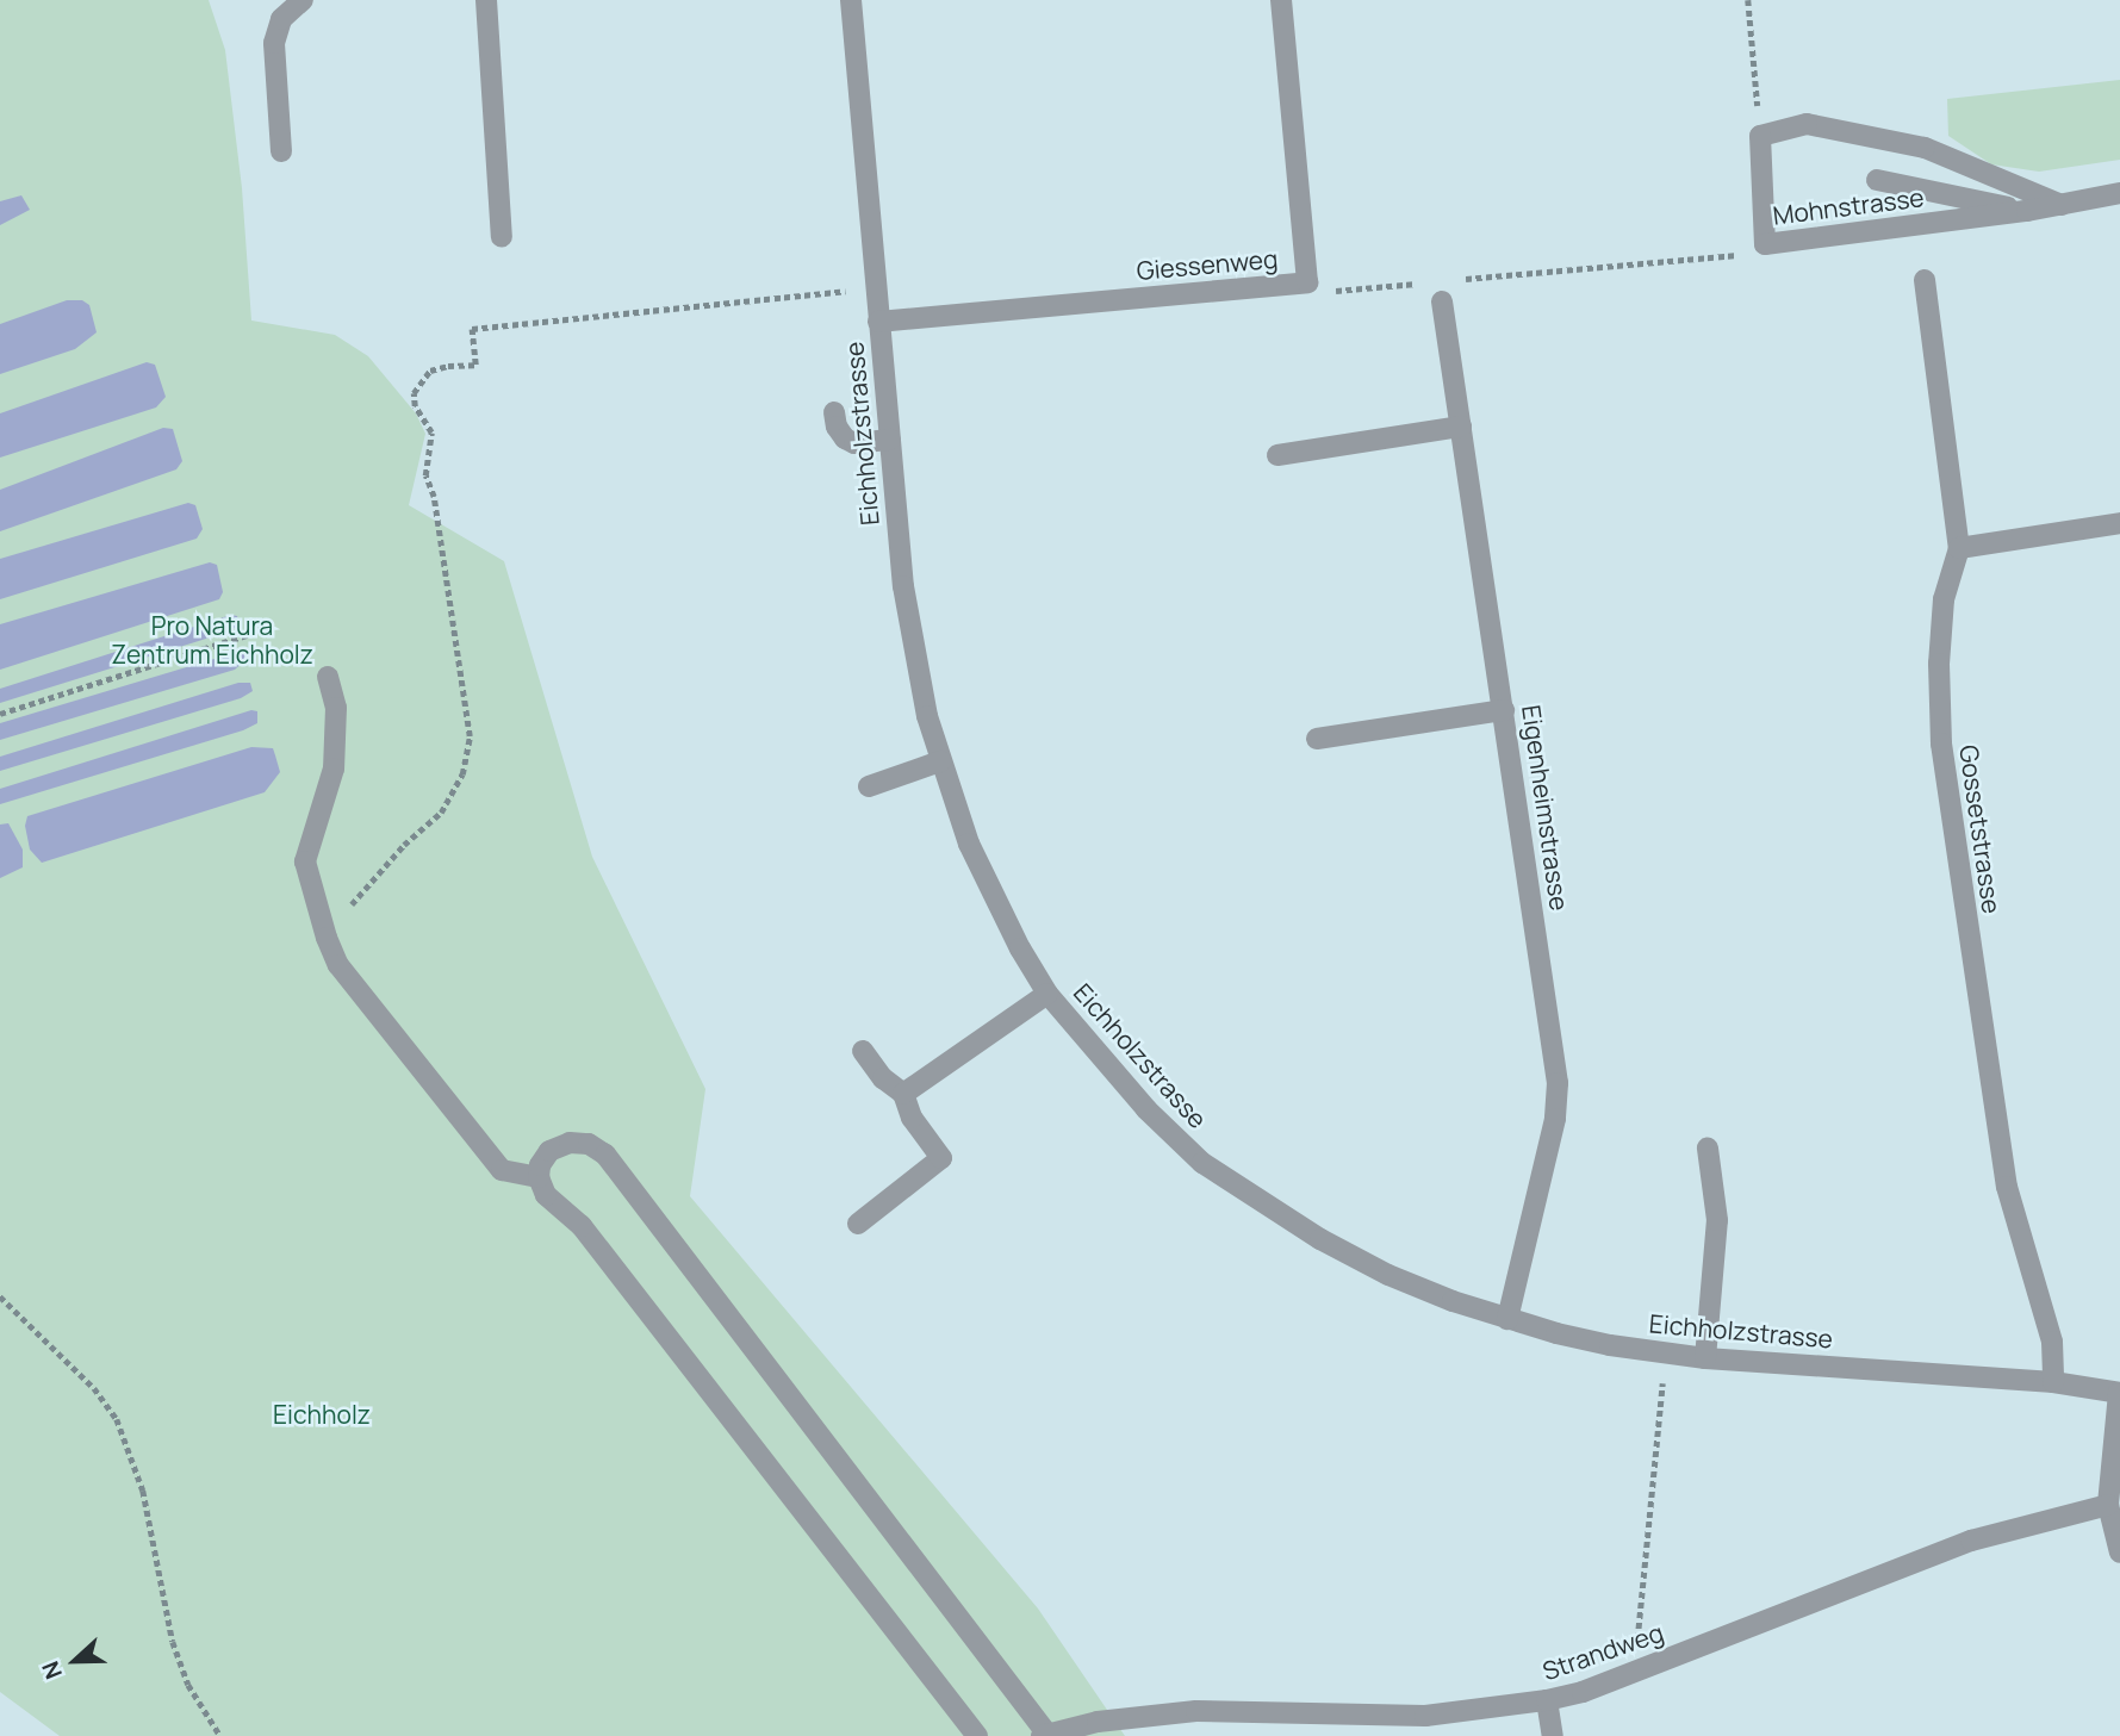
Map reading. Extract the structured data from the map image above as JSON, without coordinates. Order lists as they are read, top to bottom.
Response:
{
  "streets": {
    "street": [
      "Mohnstrasse",
      "Giessenweg",
      "Eichholzstrasse",
      "Eigenheimstrasse",
      "Gossetstrasse",
      "Strandweg"
    ]
  },
  "crossings": [
    ["Giessenweg", "Eichholzstrasse"],
    ["Eichholzstrasse", "Eigenheimstrasse"],
    ["Eichholzstrasse", "Gossetstrasse"]
  ],
  "parks": ["Pro Natura Zentrum Eichholz", "Eichholz"],
  "north": "left"
}
